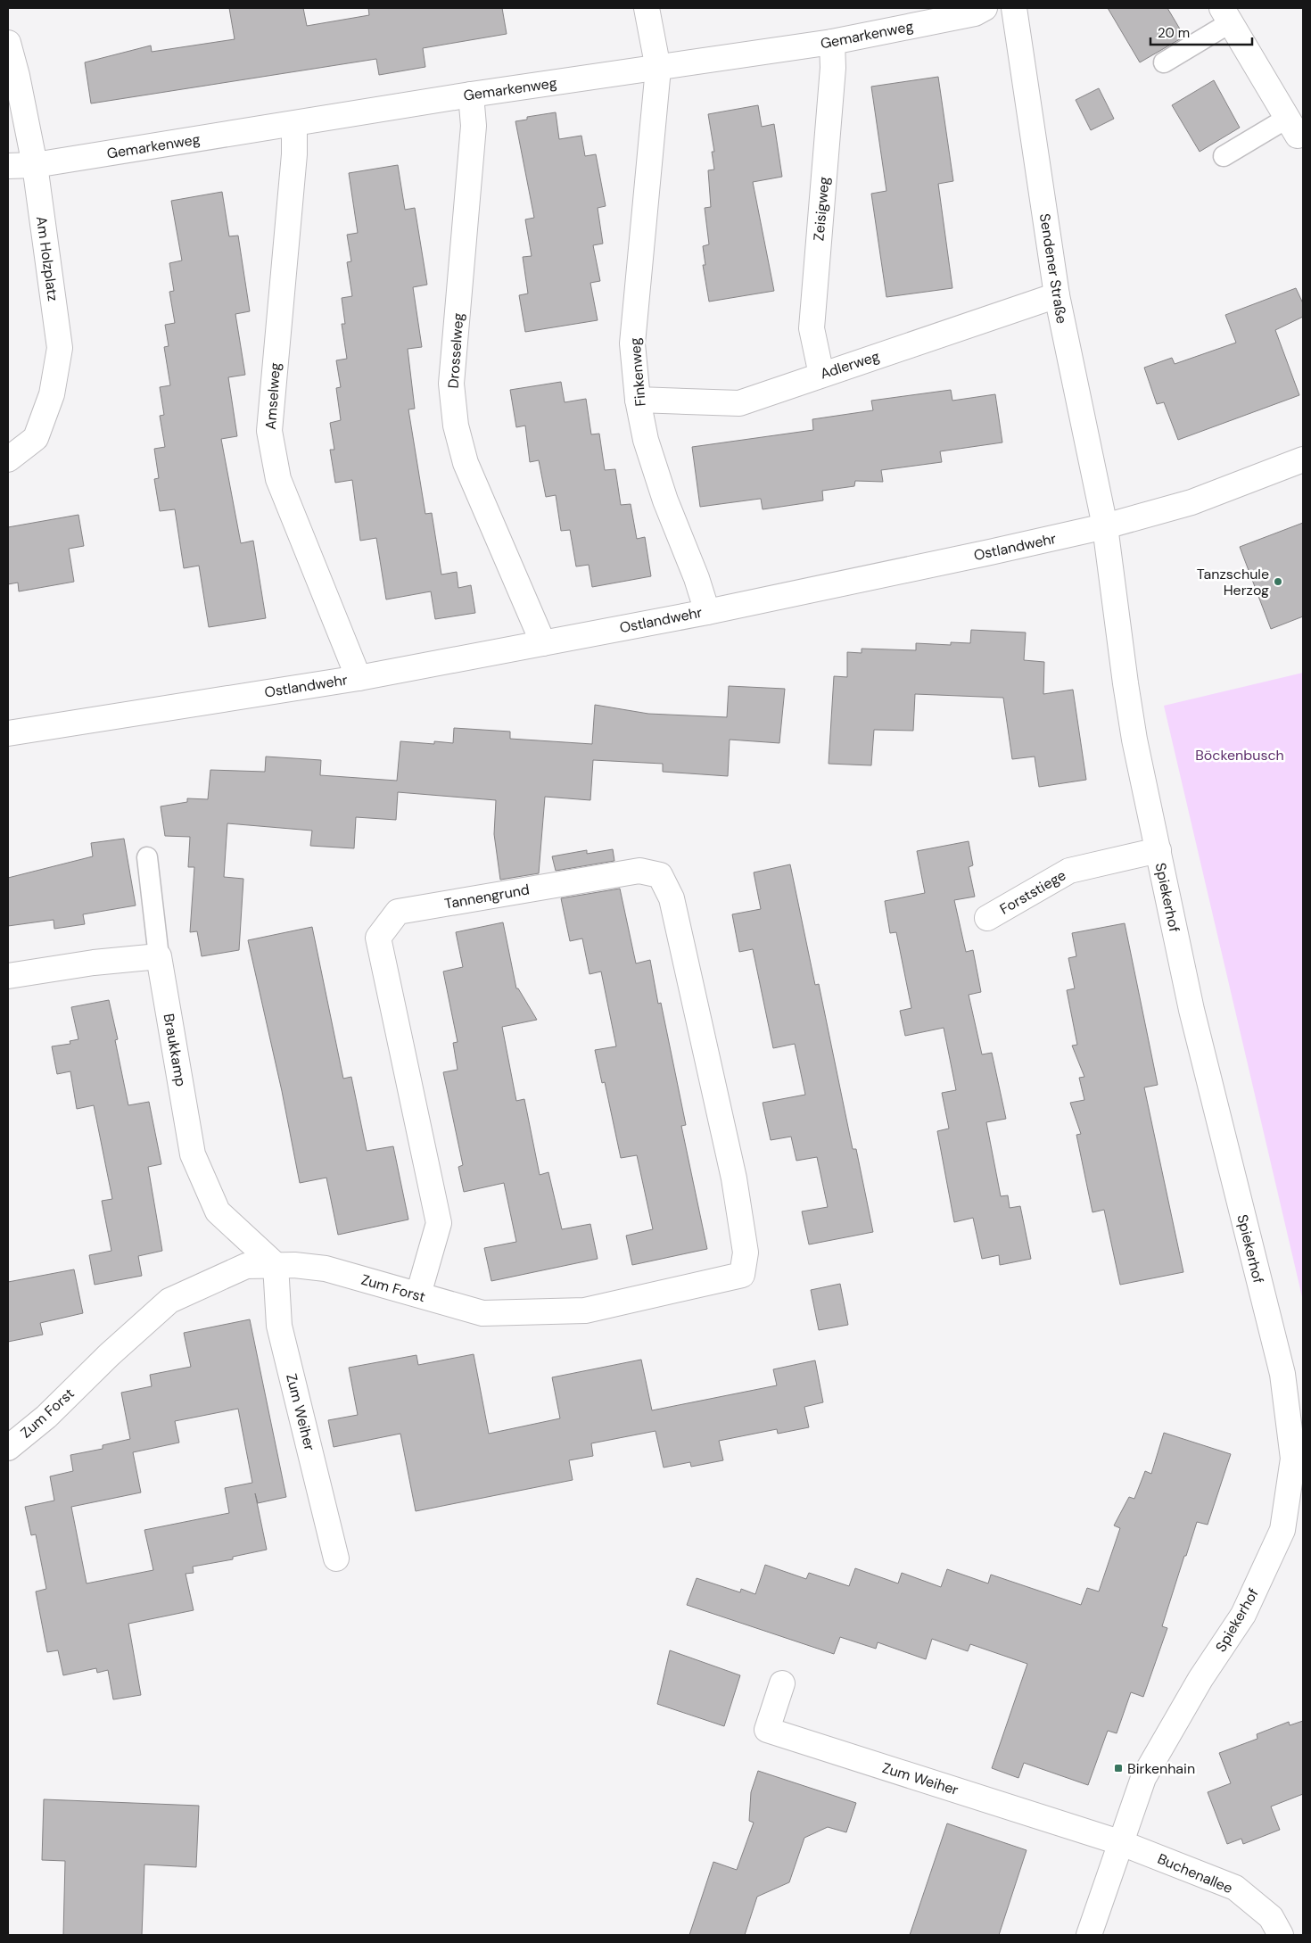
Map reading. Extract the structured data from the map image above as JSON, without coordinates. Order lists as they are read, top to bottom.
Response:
{
  "streets": {
    "street": [
      "Gemarkenweg",
      "Zeisigweg",
      "Am Holzplatz",
      "Sendener Straße",
      "Drosselweg",
      "Adlerweg",
      "Finkenweg",
      "Amselweg",
      "Ostlandwehr",
      "Forststiege",
      "Tannengrund",
      "Spiekerhof",
      "Braukkamp",
      "Zum Forst",
      "Zum Weiher",
      "Buchenallee"
    ]
  },
  "crossings": [
    ["Gemarkenweg", "Zeisigweg"],
    ["Gemarkenweg", "Am Holzplatz"],
    ["Gemarkenweg", "Drosselweg"],
    ["Gemarkenweg", "Finkenweg"],
    ["Gemarkenweg", "Amselweg"],
    ["Zeisigweg", "Adlerweg"],
    ["Sendener Straße", "Adlerweg"],
    ["Sendener Straße", "Ostlandwehr"],
    ["Sendener Straße", "Spiekerhof"],
    ["Drosselweg", "Ostlandwehr"],
    ["Adlerweg", "Finkenweg"],
    ["Finkenweg", "Ostlandwehr"],
    ["Amselweg", "Ostlandwehr"],
    ["Ostlandwehr", "Spiekerhof"],
    ["Forststiege", "Spiekerhof"],
    ["Tannengrund", "Zum Forst"],
    ["Spiekerhof", "Zum Weiher"],
    ["Spiekerhof", "Buchenallee"],
    ["Braukkamp", "Zum Forst"],
    ["Braukkamp", "Zum Weiher"],
    ["Zum Forst", "Zum Weiher"],
    ["Zum Weiher", "Buchenallee"]
  ],
  "parks": ["Böckenbusch"],
  "places": {
    "other": ["Tanzschule Herzog"],
    "transit": ["Birkenhain"]
  },
  "scale_bar": "20 m"
}
